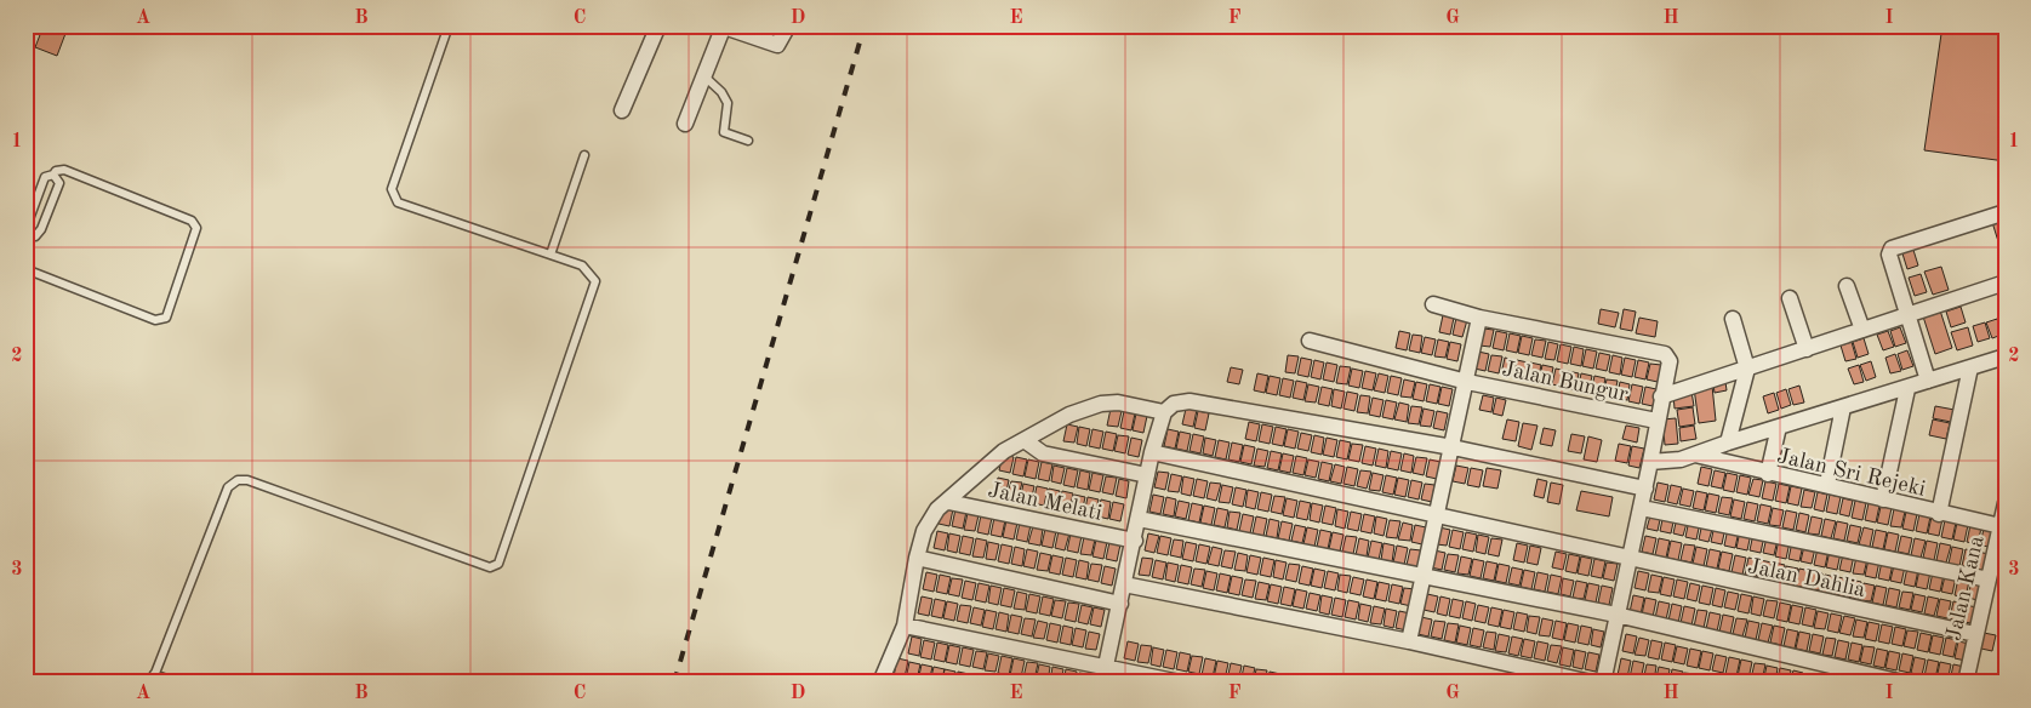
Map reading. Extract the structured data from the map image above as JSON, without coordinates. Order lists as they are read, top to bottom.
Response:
{
  "streets": {
    "street": [
      "Jalan Bungur",
      "Jalan Sri Rejeki",
      "Jalan Melati",
      "Jalan Dahlia",
      "Jalan Kana"
    ]
  },
  "crossings": [
    ["Jalan Sri Rejeki", "Jalan Kana"],
    ["Jalan Dahlia", "Jalan Kana"]
  ],
  "grid": {
    "columns": [
      "A",
      "B",
      "C",
      "D",
      "E",
      "F",
      "G",
      "H",
      "I"
    ],
    "rows": ["1", "2", "3"]
  }
}
